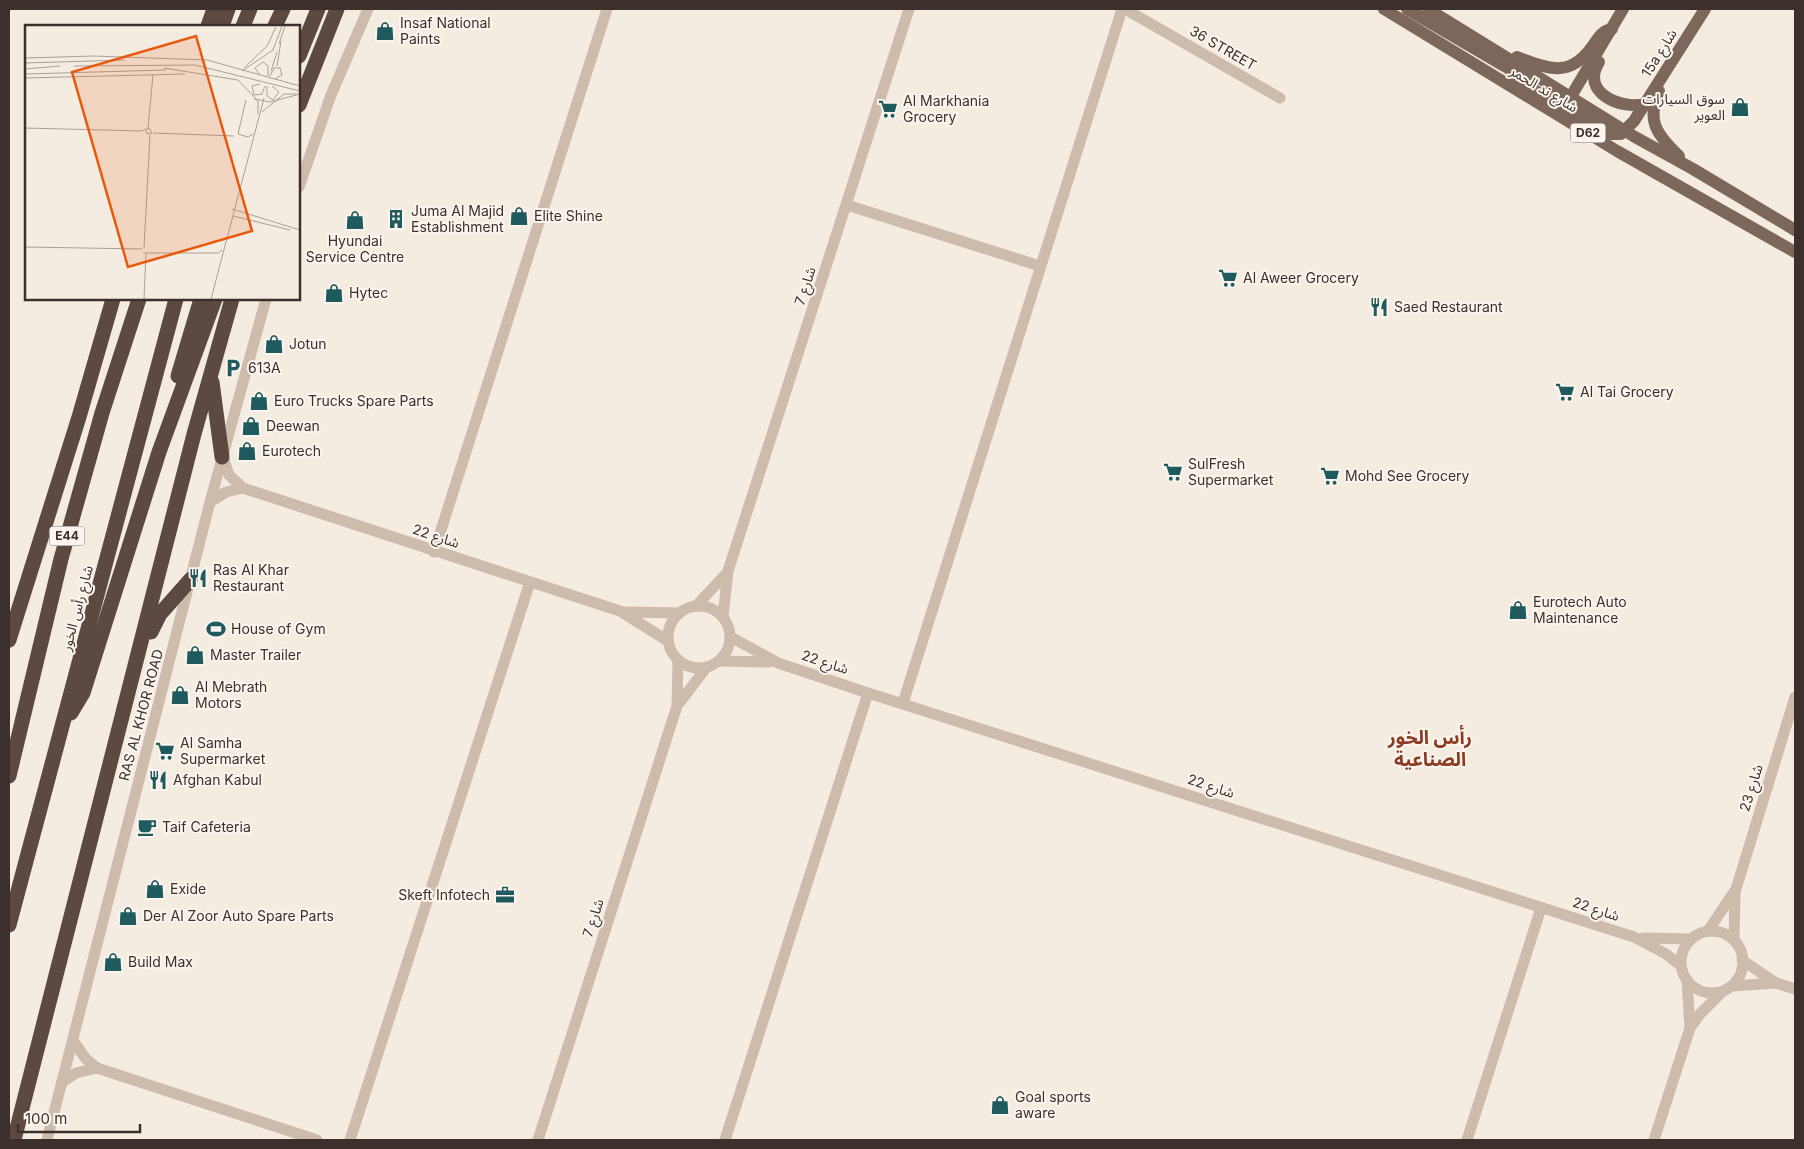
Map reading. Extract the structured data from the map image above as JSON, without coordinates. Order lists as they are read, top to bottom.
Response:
{
  "streets": {
    "highway": ["E44", "شارع رأس الخور"],
    "main road": ["15a شارع", "شارع ند الحمر", "D62"],
    "street": [
      "36 STREET",
      "شارع 7",
      "شارع 22",
      "RAS AL KHOR ROAD",
      "شارع 23"
    ]
  },
  "crossings": [
    ["15a شارع", "شارع ند الحمر"],
    ["شارع 7", "شارع 22"],
    ["شارع 22", "شارع 23"]
  ],
  "districts": ["رأس الخور الصناعية"],
  "places": {
    "shop": [
      "Insaf National Paints",
      "سوق السيارات العوير",
      "Elite Shine",
      "Hyundai Service Centre",
      "Hytec",
      "Jotun",
      "Euro Trucks Spare Parts",
      "Deewan",
      "Eurotech",
      "Eurotech Auto Maintenance",
      "Master Trailer",
      "Al Mebrath Motors",
      "Exide",
      "Der Al Zoor Auto Spare Parts",
      "Build Max",
      "Goal sports aware"
    ],
    "supermarket": [
      "Al Markhania Grocery",
      "Al Aweer Grocery",
      "Al Tai Grocery",
      "SulFresh Supermarket",
      "Mohd See Grocery",
      "Al Samha Supermarket"
    ],
    "building": ["Juma Al Majid Establishment"],
    "restaurant": ["Saed Restaurant", "Ras Al Khar Restaurant", "Afghan Kabul"],
    "parking": ["613A"],
    "sports": ["House of Gym"],
    "cafe": ["Taif Cafeteria"],
    "office": ["Skeft Infotech"]
  },
  "scale_bar": "100 m"
}
